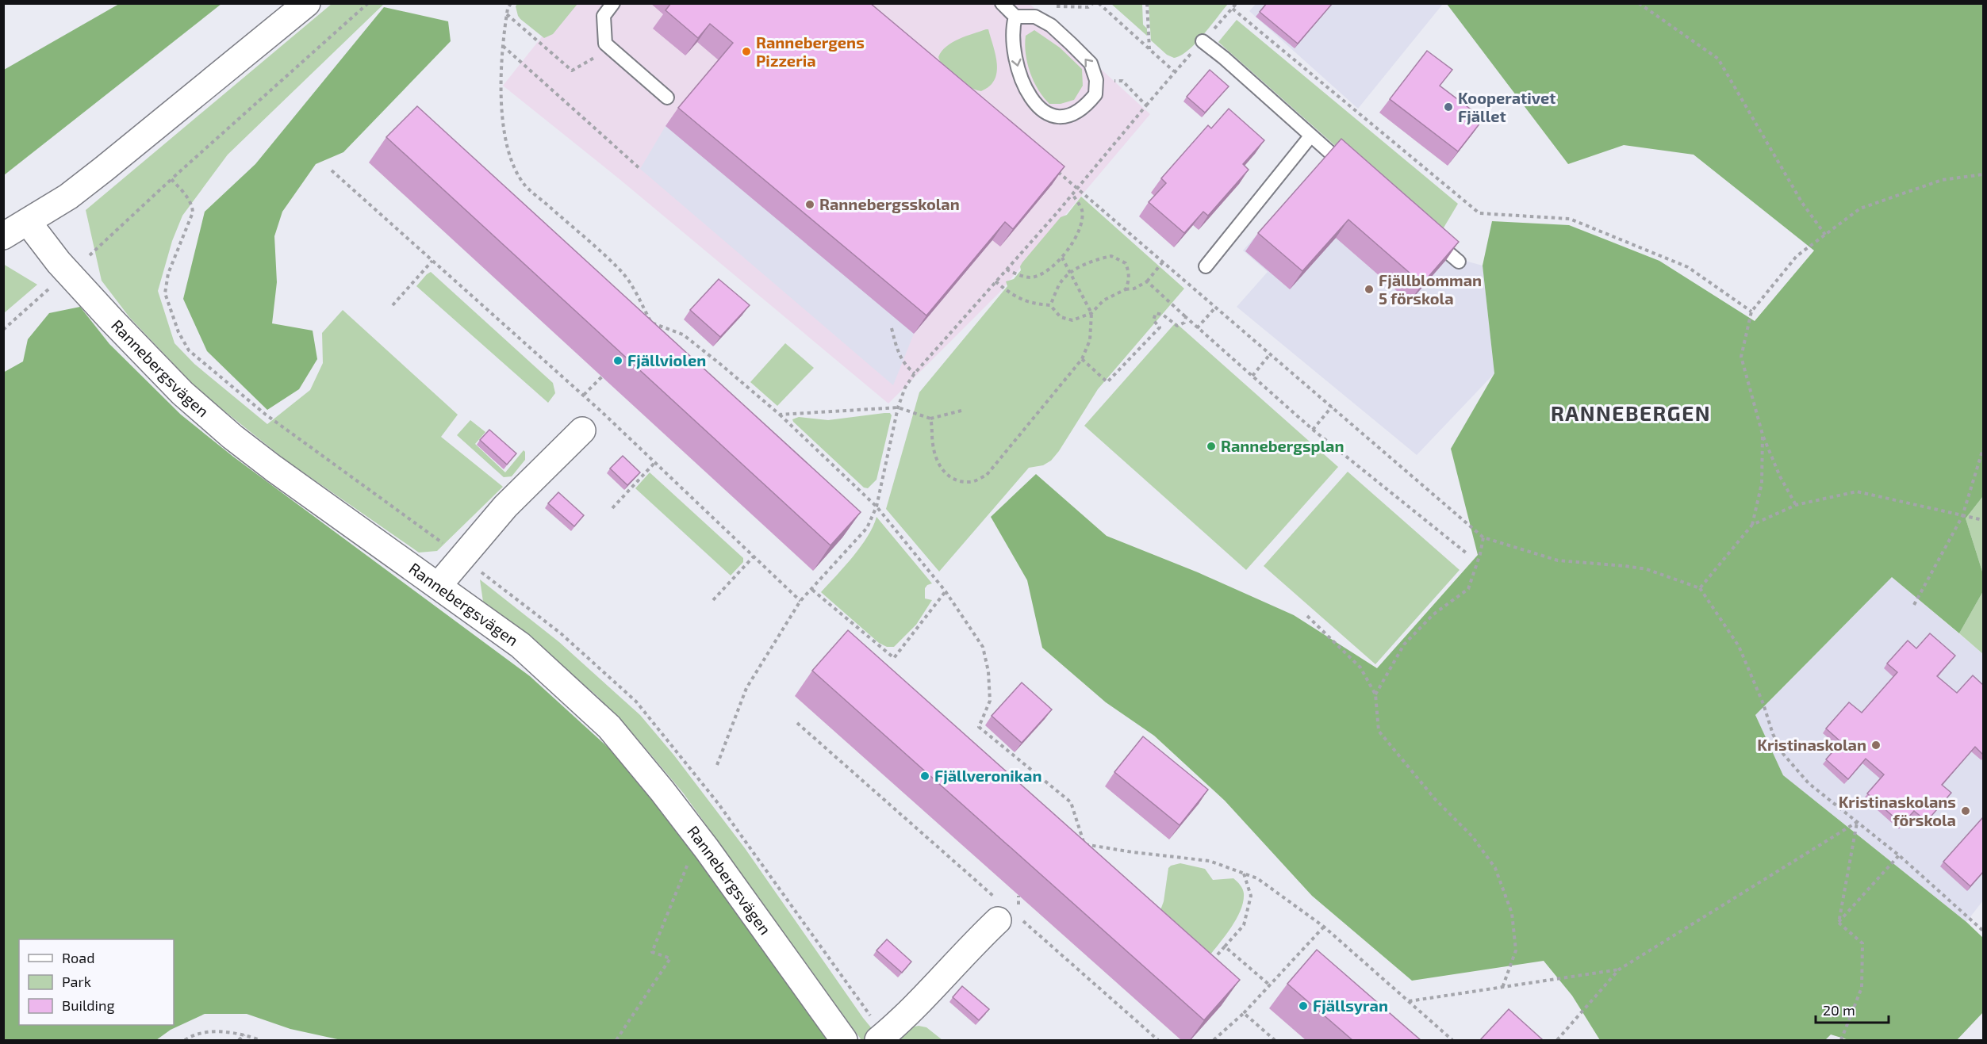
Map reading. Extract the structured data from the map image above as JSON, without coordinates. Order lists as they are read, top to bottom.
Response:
{
  "streets": {
    "street": ["Rannebergsvägen"]
  },
  "districts": ["RANNEBERGEN"],
  "places": [
    "Rannebergens Pizzeria",
    "Kooperativet Fjället",
    "Rannebergsskolan",
    "Fjällblomman 5 förskola",
    "Fjällviolen",
    "Rannebergsplan",
    "Kristinaskolan",
    "Fjällveronikan",
    "Kristinaskolans förskola",
    "Fjällsyran"
  ],
  "legend": ["Road", "Park", "Building"],
  "scale_bar": "20 m"
}
